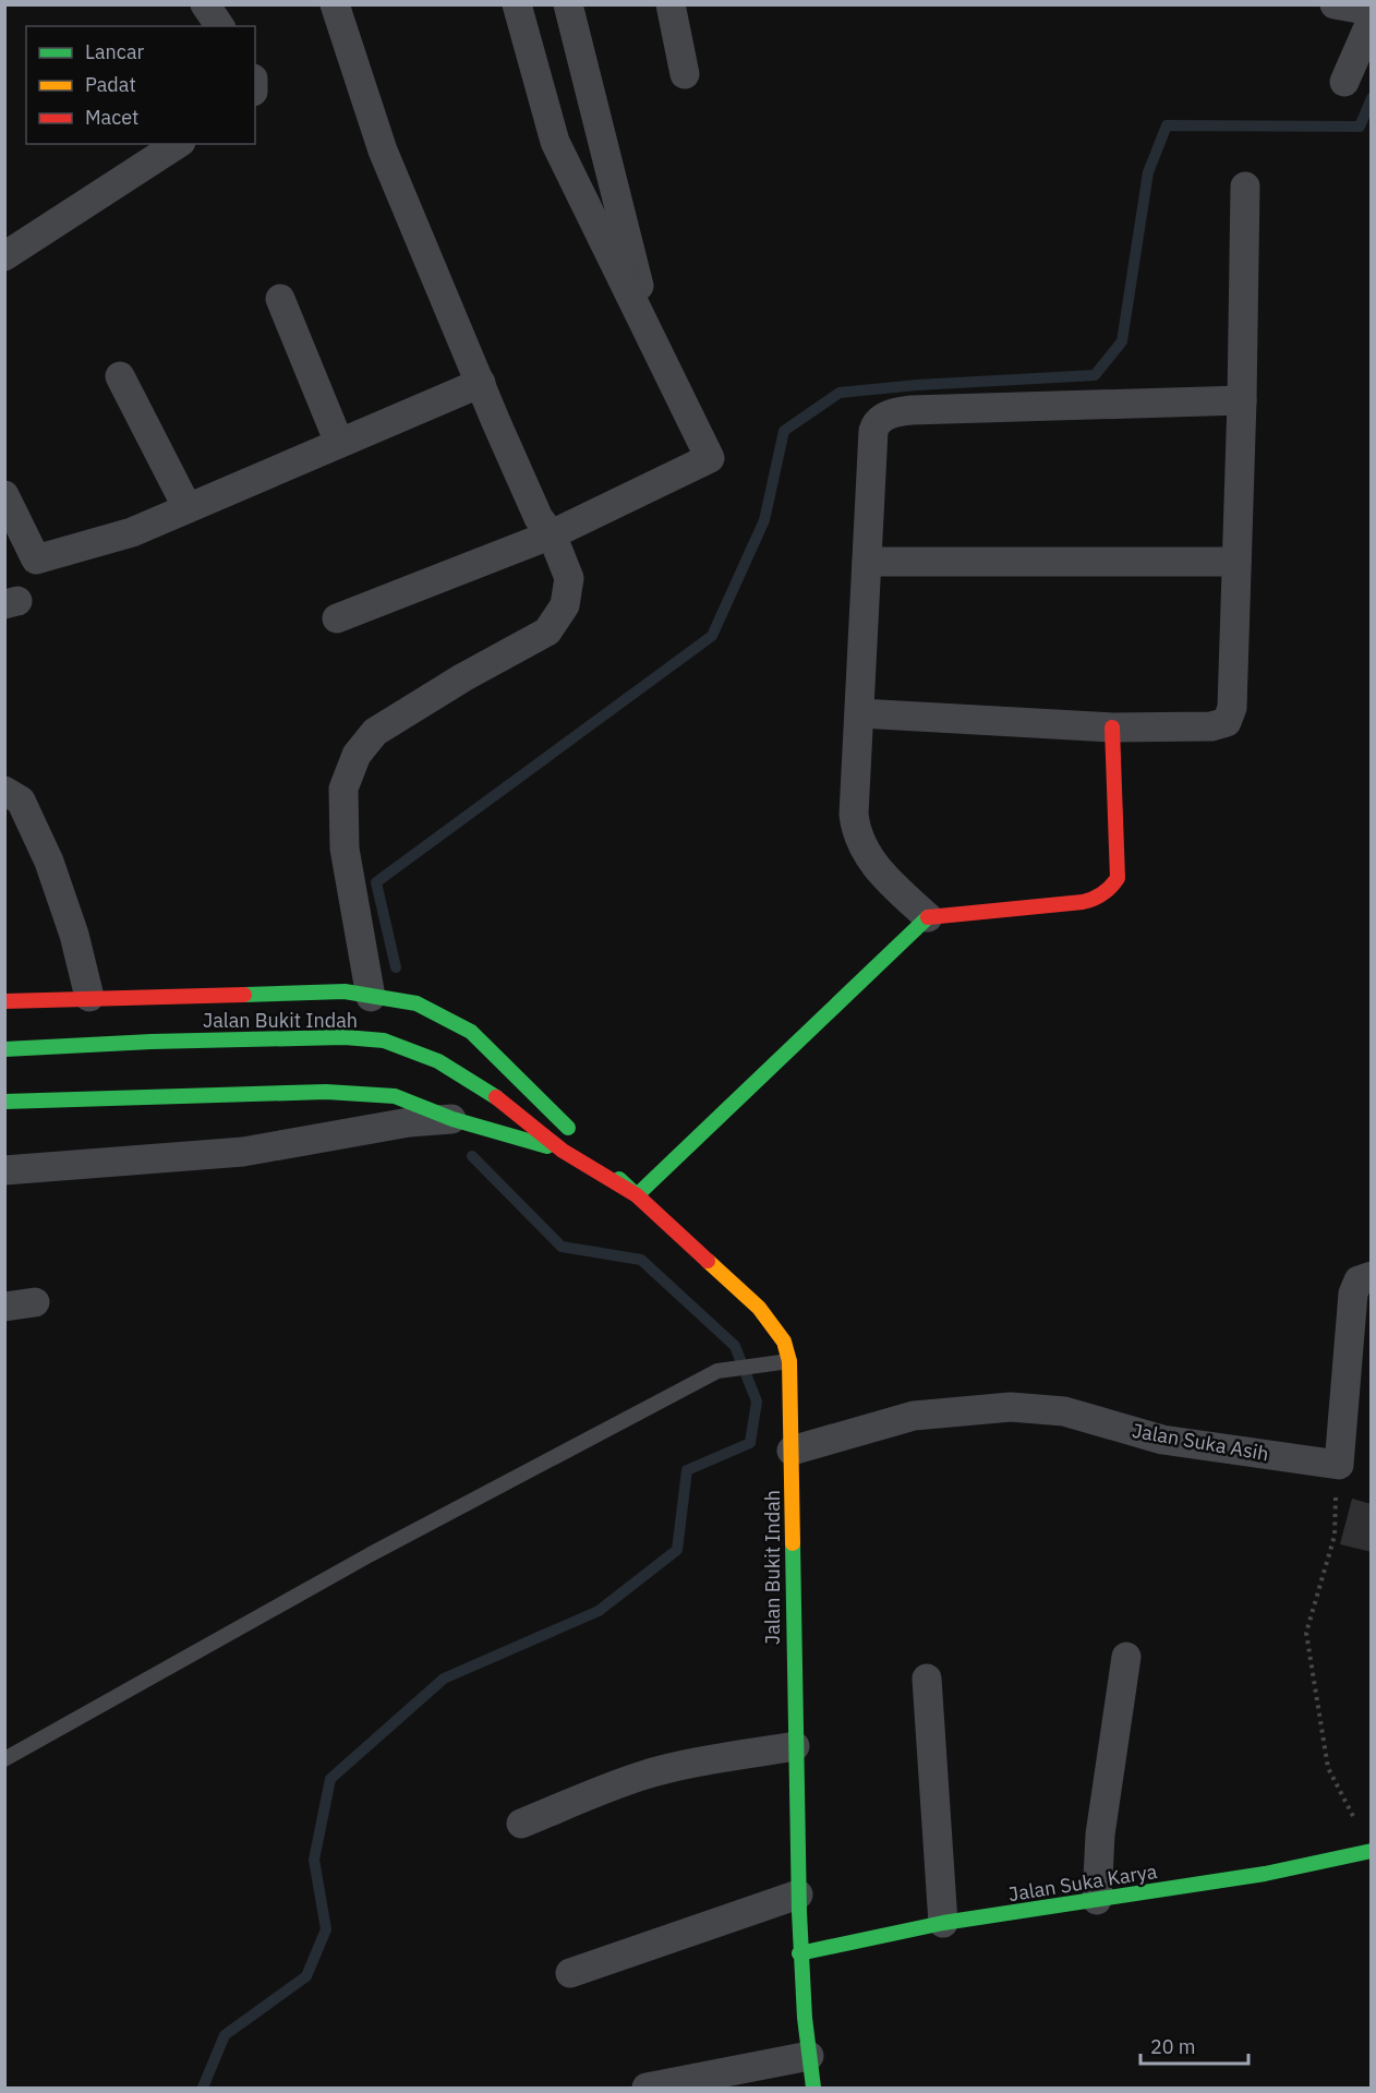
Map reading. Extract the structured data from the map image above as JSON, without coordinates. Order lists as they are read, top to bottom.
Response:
{
  "streets": {
    "main road": ["Jalan Bukit Indah", "Jalan Suka Karya"],
    "street": ["Jalan Suka Asih"]
  },
  "crossings": [
    ["Jalan Bukit Indah", "Jalan Suka Asih"],
    ["Jalan Bukit Indah", "Jalan Suka Karya"]
  ],
  "legend": ["Lancar", "Padat", "Macet"],
  "scale_bar": "20 m"
}
